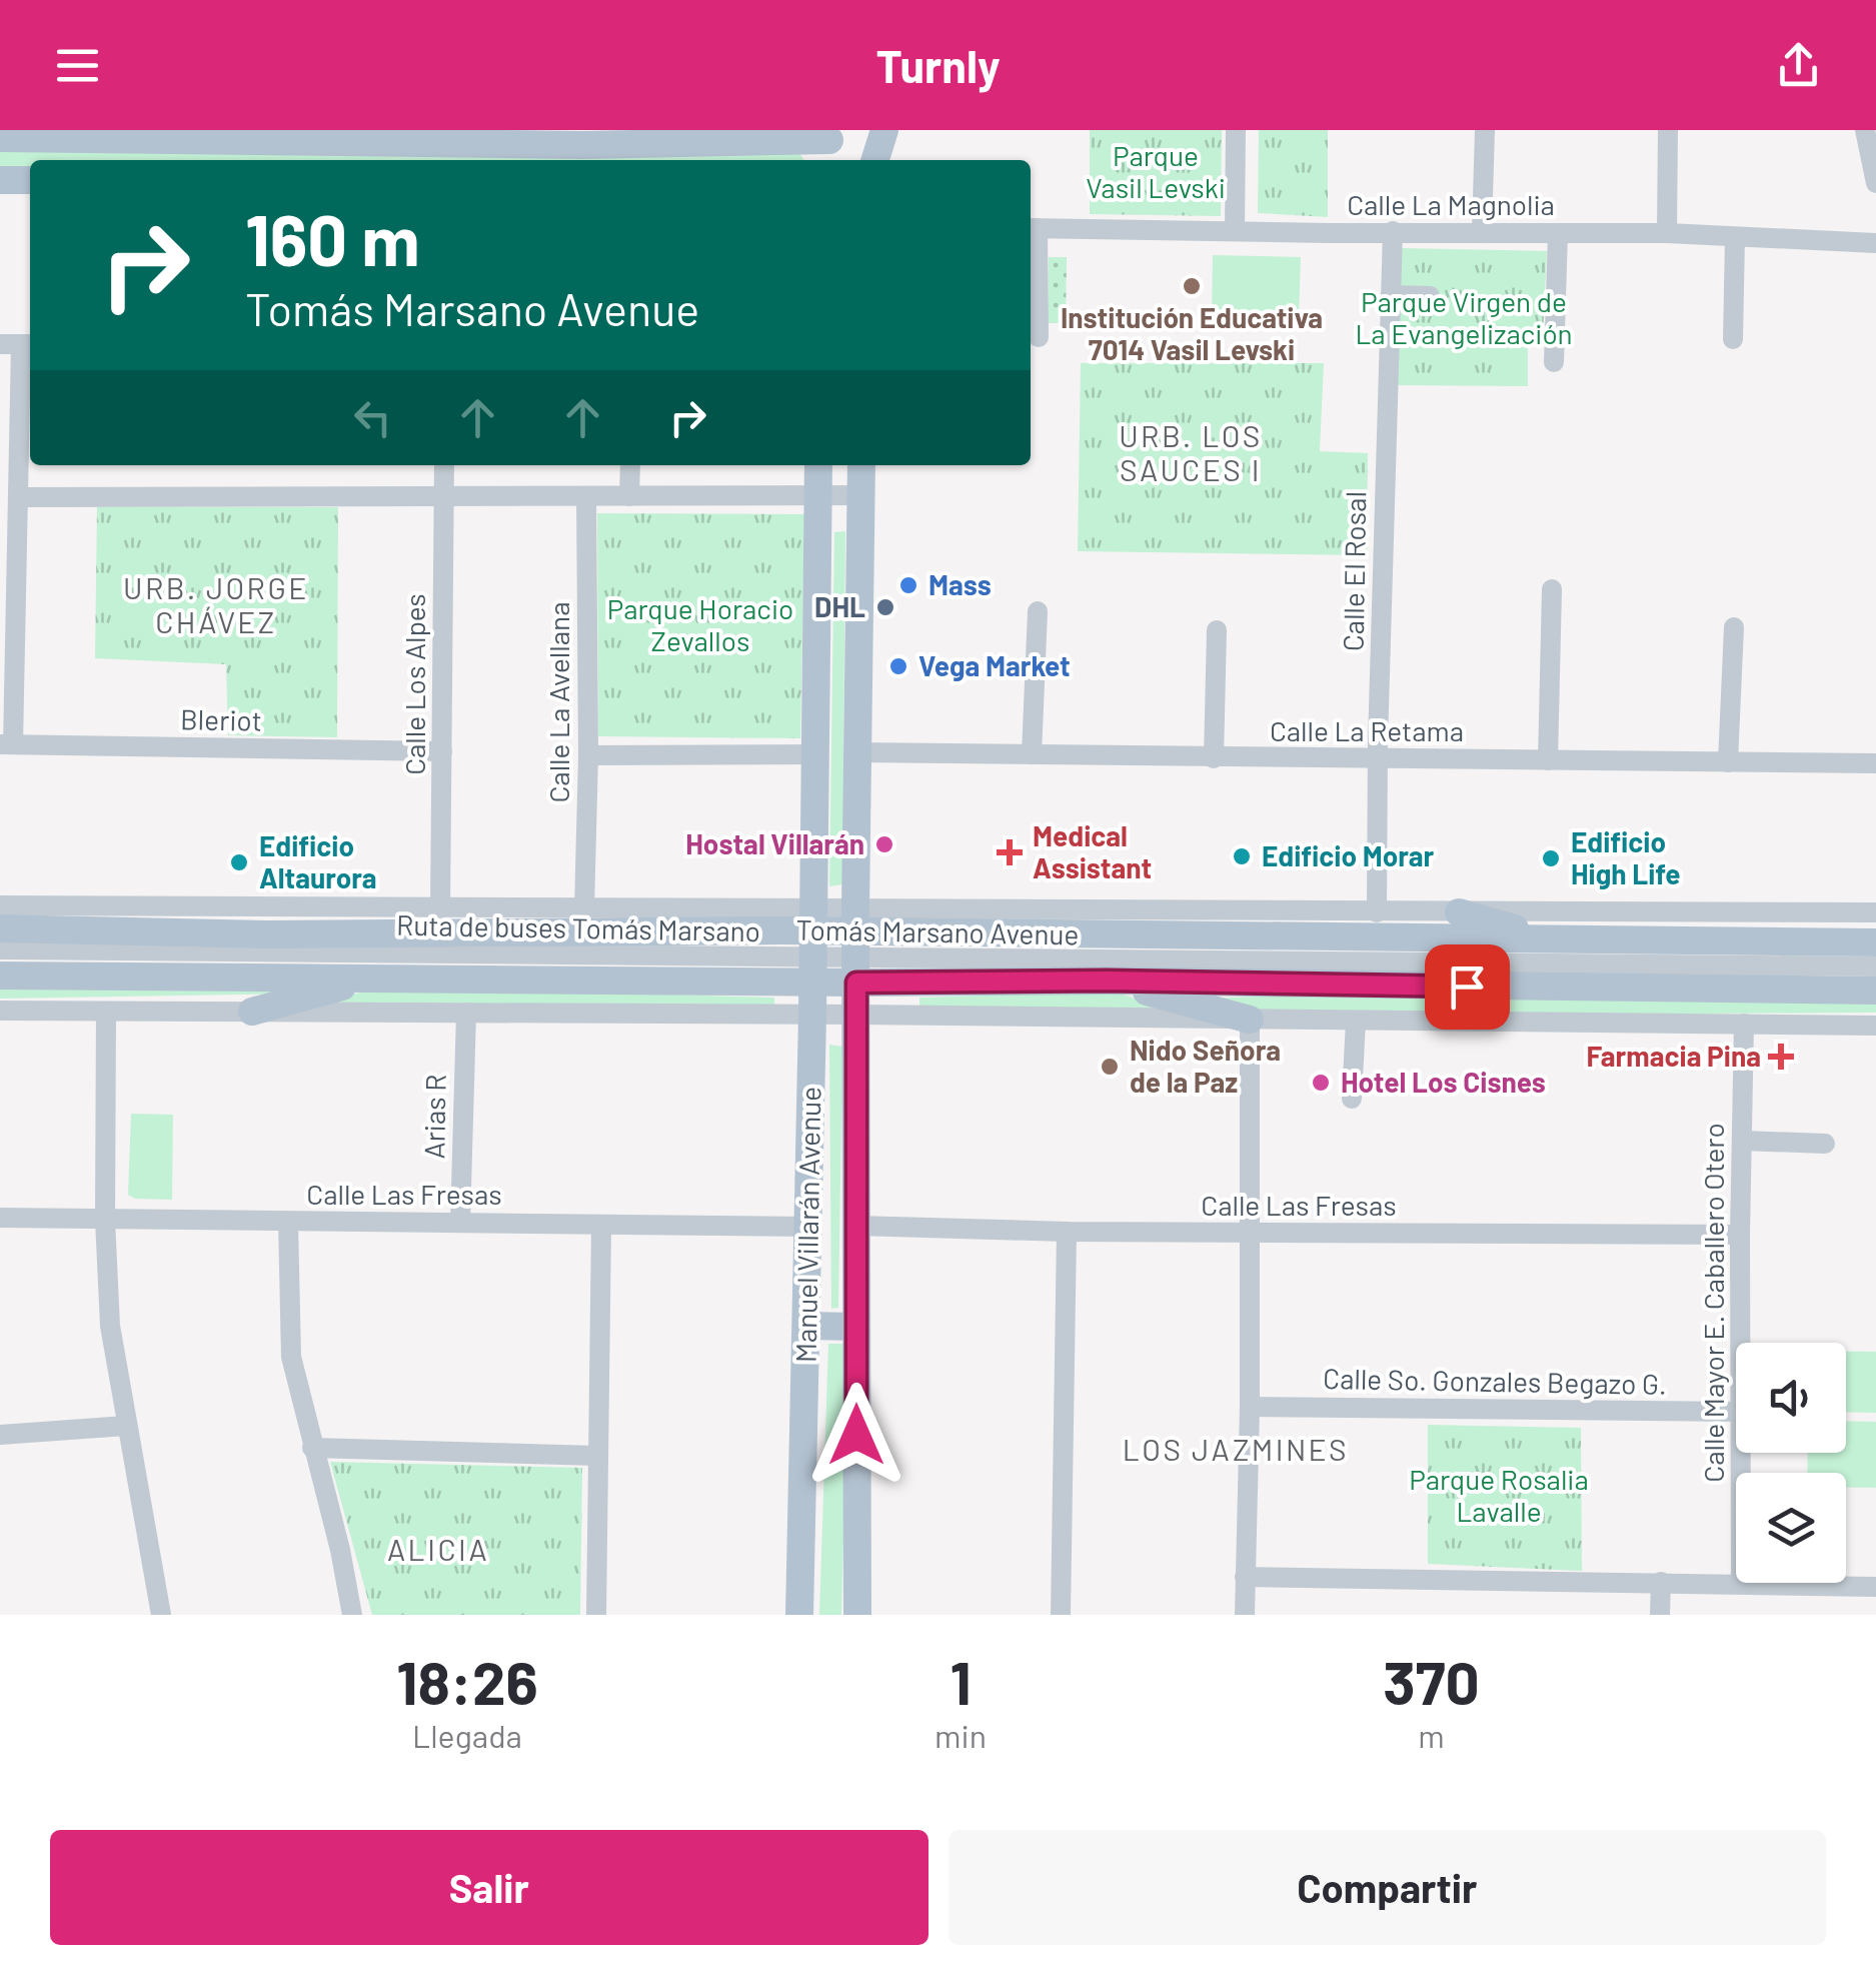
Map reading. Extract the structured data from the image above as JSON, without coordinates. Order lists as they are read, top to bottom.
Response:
{
  "streets": {
    "main road": ["Tomás Marsano Avenue", "Manuel Villarán Avenue"],
    "street": [
      "Calle La Magnolia",
      "Calle El Rosal",
      "Calle Los Alpes",
      "Calle La Avellana",
      "Bleriot",
      "Calle La Retama",
      "Ruta de buses Tomás Marsano",
      "Arias R",
      "Calle Las Fresas",
      "Calle Mayor E. Caballero Otero",
      "Calle So. Gonzales Begazo G."
    ]
  },
  "crossings": [
    ["Calle La Magnolia", "Calle El Rosal"],
    ["Calle El Rosal", "Calle La Retama"],
    ["Calle El Rosal", "Tomás Marsano Avenue"],
    ["Calle Los Alpes", "Bleriot"],
    ["Calle Los Alpes", "Tomás Marsano Avenue"],
    ["Calle La Avellana", "Tomás Marsano Avenue"],
    ["Ruta de buses Tomás Marsano", "Tomás Marsano Avenue"],
    ["Ruta de buses Tomás Marsano", "Manuel Villarán Avenue"],
    ["Tomás Marsano Avenue", "Manuel Villarán Avenue"],
    ["Arias R", "Calle Las Fresas"],
    ["Calle Las Fresas", "Manuel Villarán Avenue"],
    ["Calle Las Fresas", "Calle Mayor E. Caballero Otero"]
  ],
  "districts": [
    "URB. LOS SAUCES I",
    "URB. JORGE CHÁVEZ",
    "LOS JAZMINES",
    "ALICIA"
  ],
  "parks": [
    "Parque Vasil Levski",
    "Parque Virgen de La Evangelización",
    "Parque Horacio Zevallos",
    "Parque Rosalia Lavalle"
  ],
  "places": {
    "other": [
      "Institución Educativa 7014 Vasil Levski",
      "Mass",
      "DHL",
      "Vega Market",
      "Hostal Villarán",
      "Edificio Morar",
      "Edificio High Life",
      "Edificio Altaurora",
      "Nido Señora de la Paz",
      "Hotel Los Cisnes"
    ],
    "health": ["Medical Assistant", "Farmacia Pina"]
  },
  "page": {
    "header": "Turnly",
    "turn": ["160 m", "Tomás Marsano Avenue"],
    "eta": [
      "18:26",
      "Llegada",
      "1",
      "min",
      "370",
      "m"
    ],
    "buttons": ["Salir", "Compartir"]
  }
}
